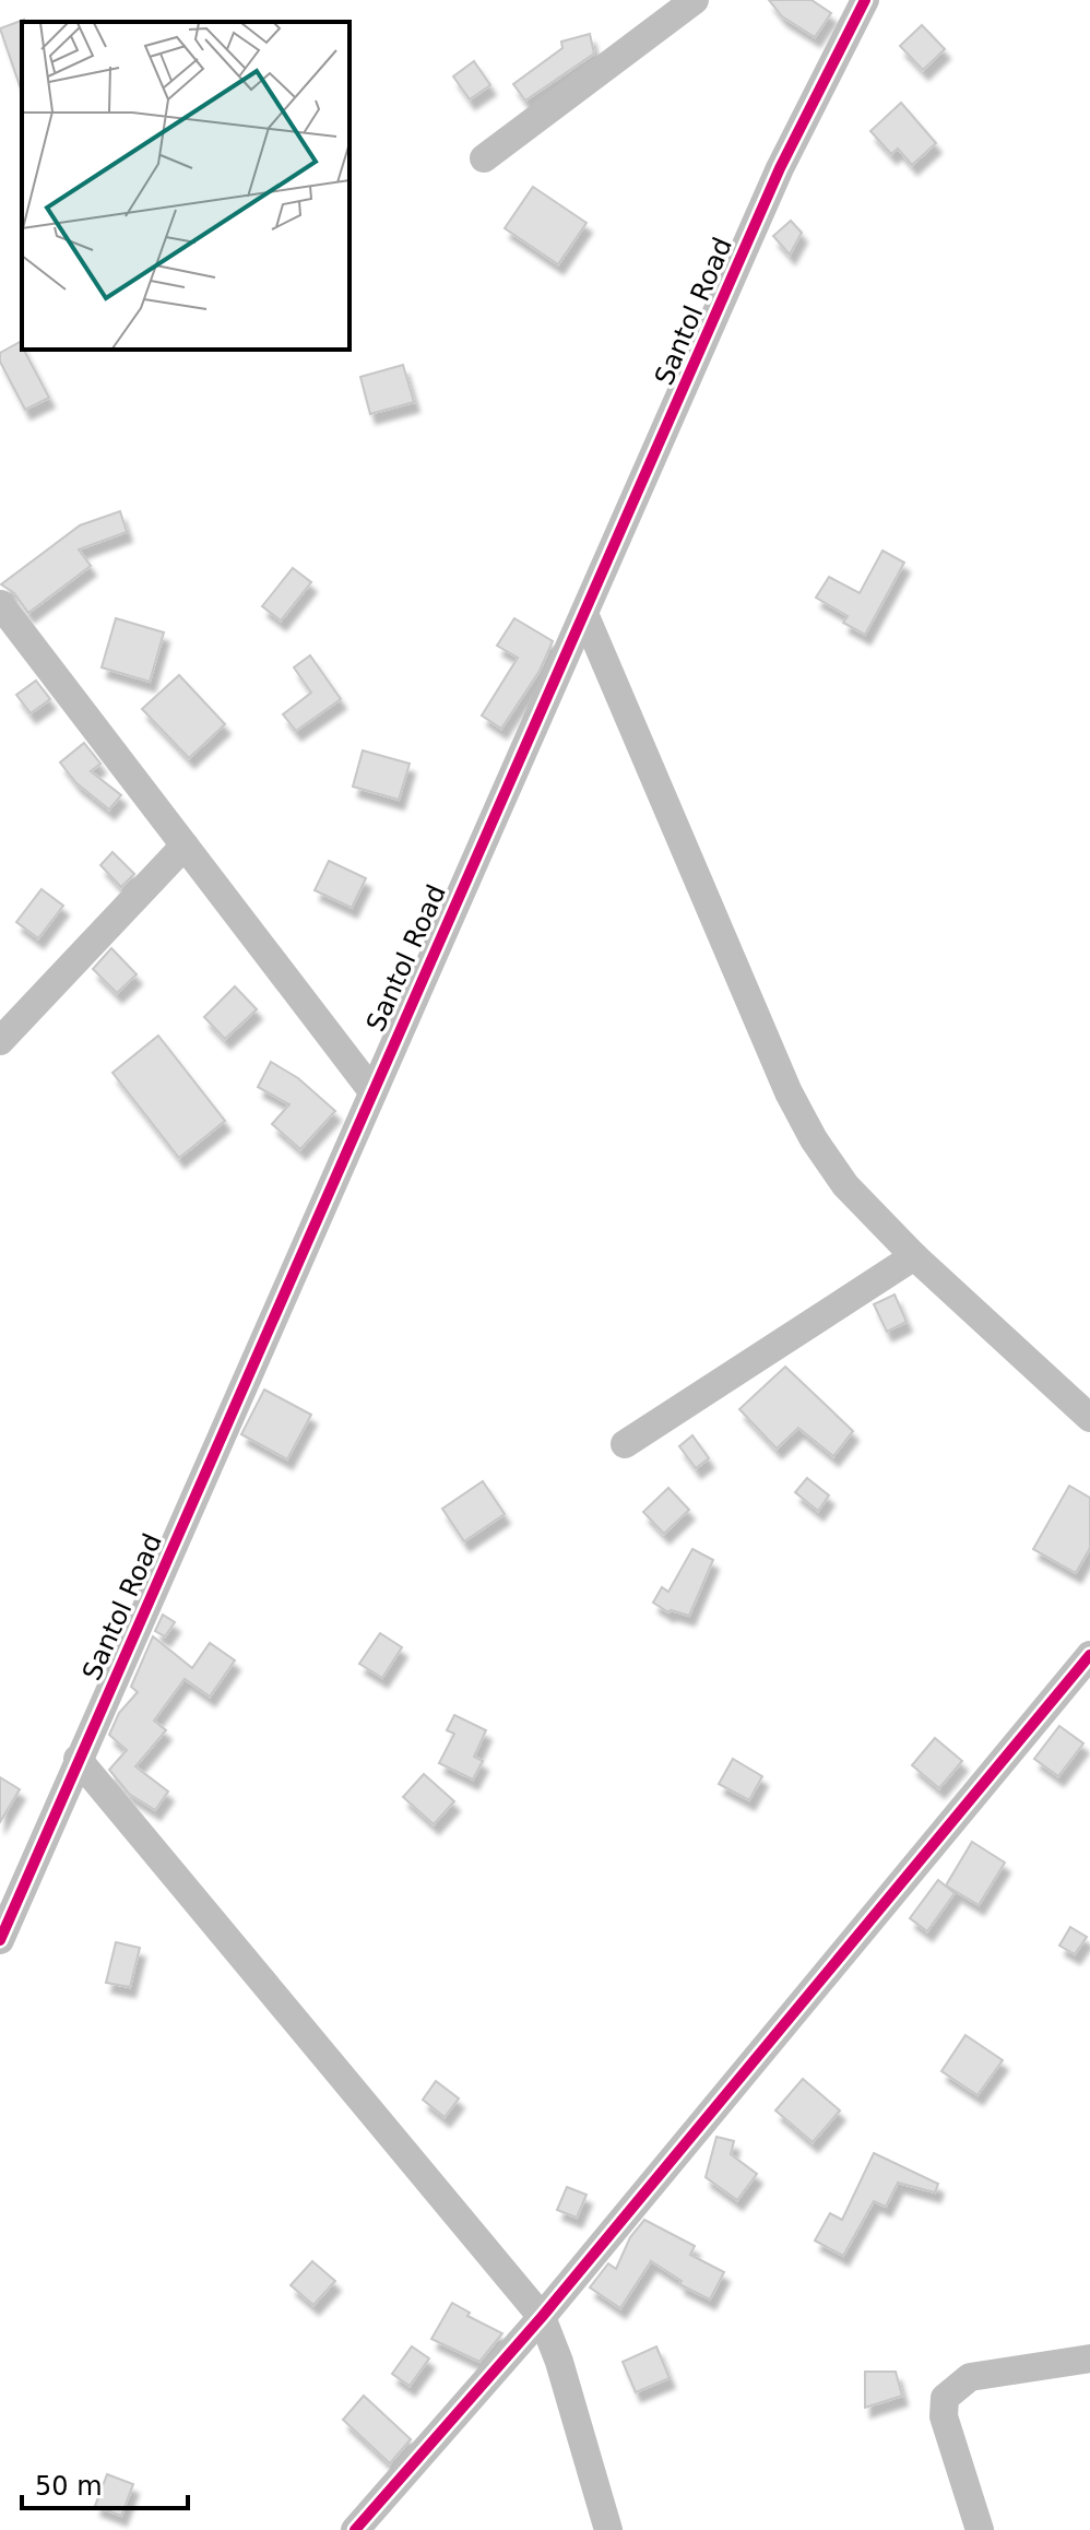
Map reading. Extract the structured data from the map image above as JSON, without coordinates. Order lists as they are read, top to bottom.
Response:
{
  "streets": {
    "street": ["Santol Road"]
  },
  "scale_bar": "50 m"
}
